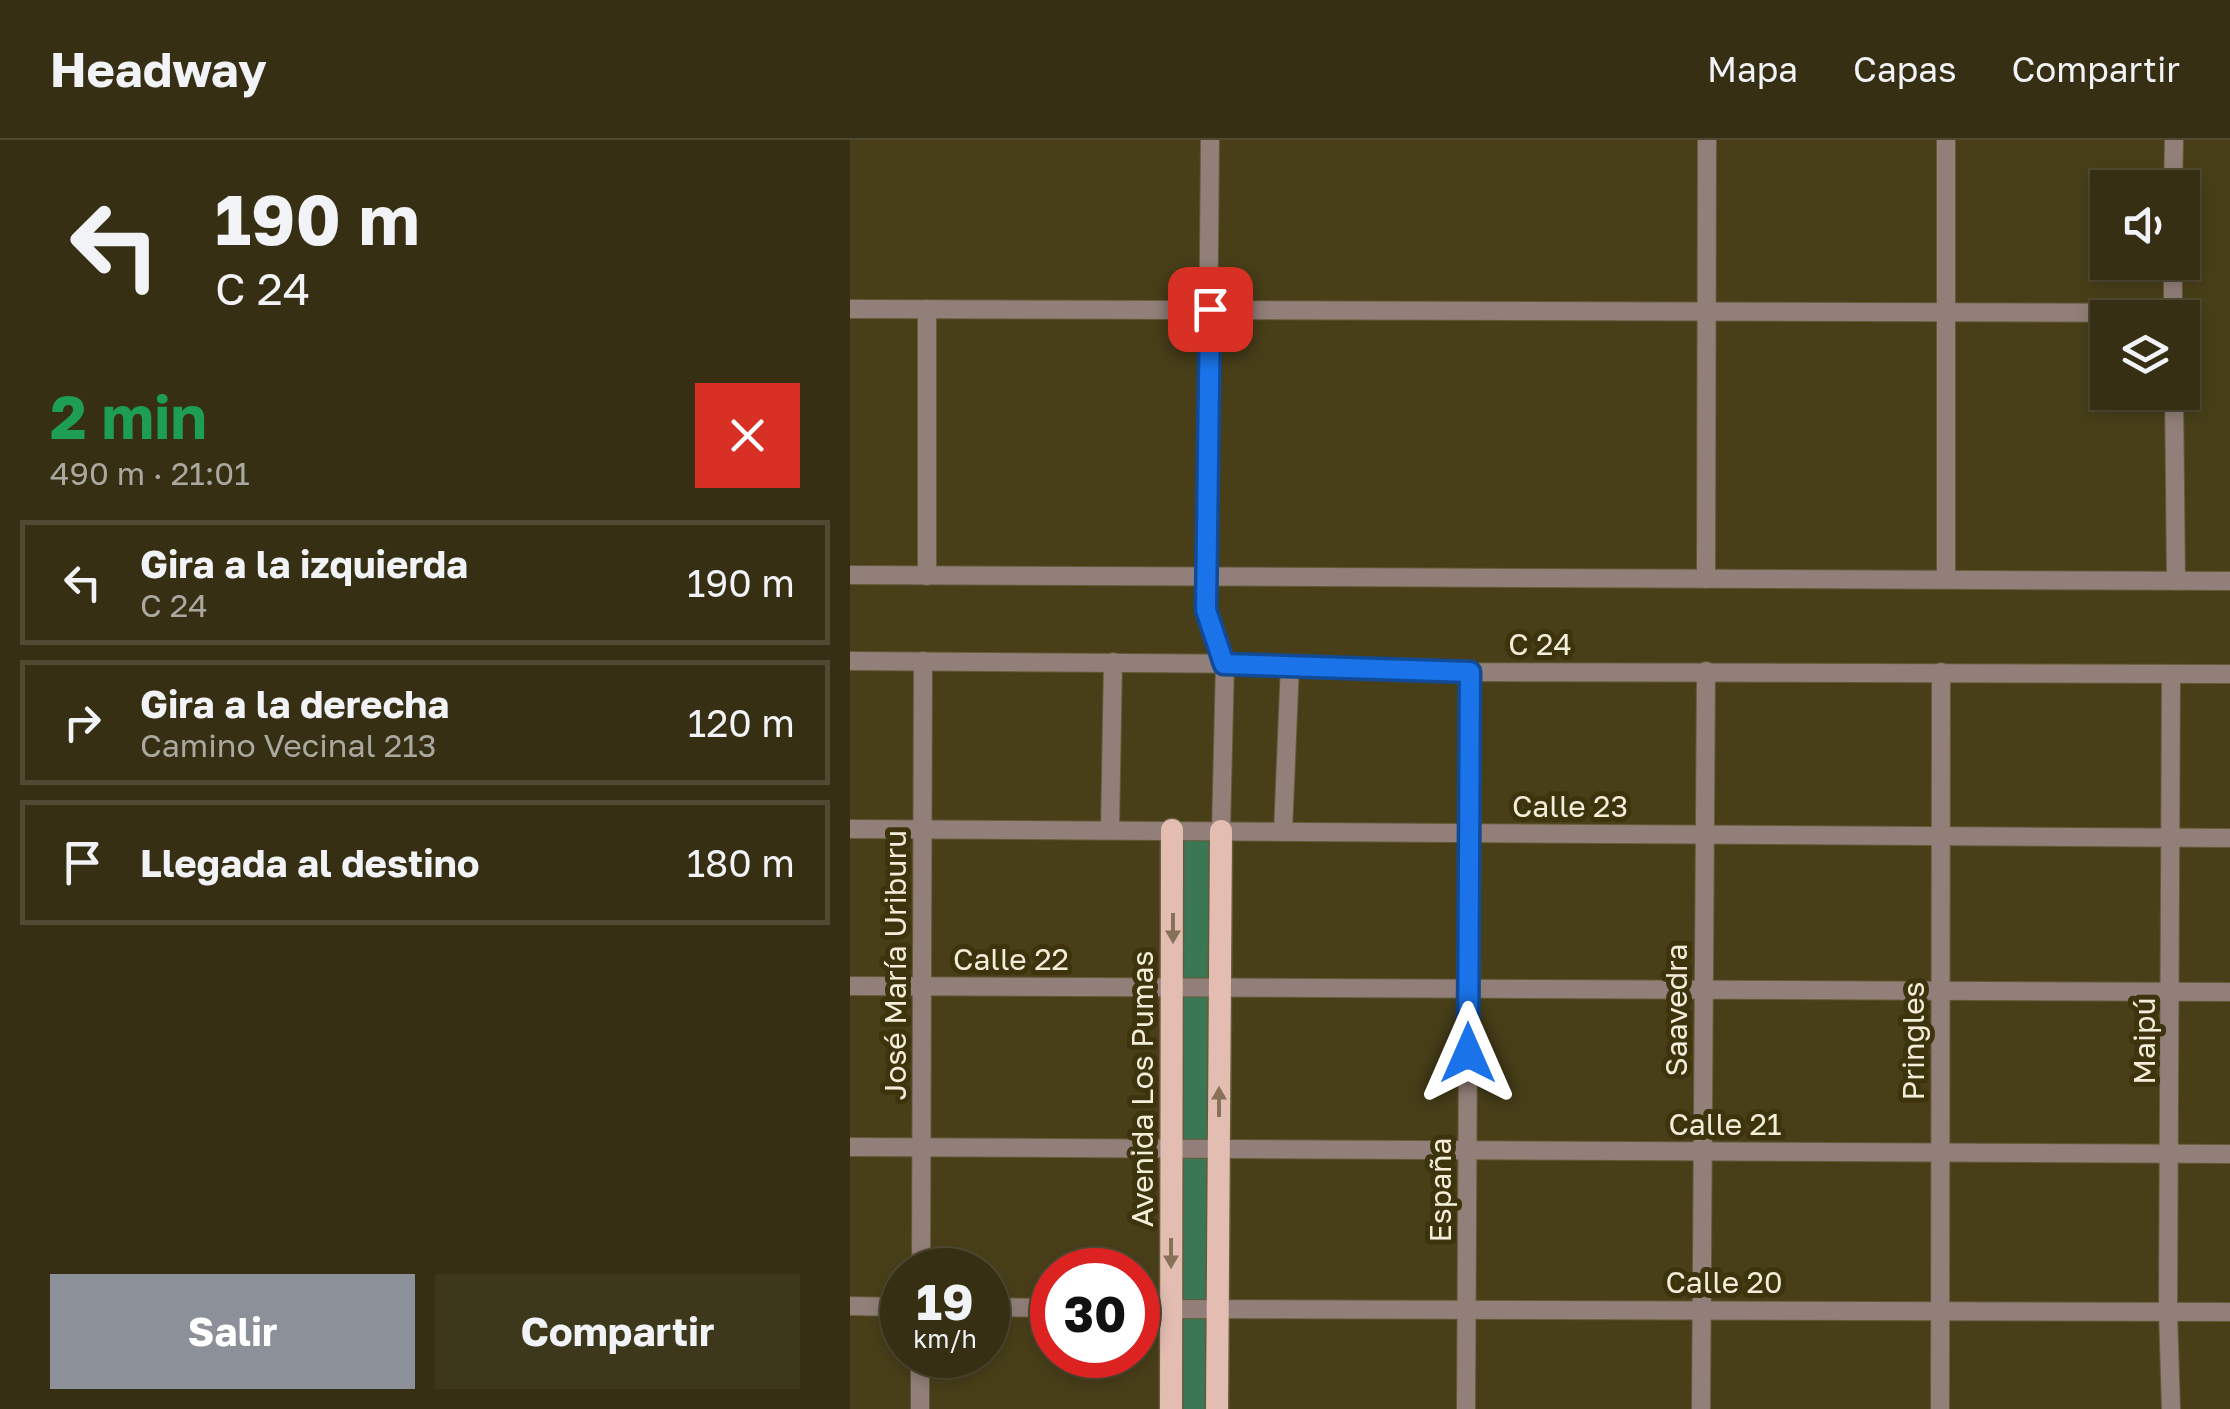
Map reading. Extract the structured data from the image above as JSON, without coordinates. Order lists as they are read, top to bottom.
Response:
{
  "streets": {
    "main road": ["Avenida Los Pumas"],
    "street": [
      "C 24",
      "Calle 23",
      "Calle 22",
      "José María Uriburu",
      "Saavedra",
      "Pringles",
      "Maipú",
      "Calle 21",
      "España",
      "Calle 20"
    ]
  },
  "crossings": [
    ["C 24", "José María Uriburu"],
    ["C 24", "Saavedra"],
    ["C 24", "Pringles"],
    ["C 24", "Maipú"],
    ["C 24", "España"],
    ["Calle 23", "José María Uriburu"],
    ["Calle 23", "Saavedra"],
    ["Calle 23", "Pringles"],
    ["Calle 23", "Maipú"],
    ["Calle 23", "Avenida Los Pumas"],
    ["Calle 23", "España"],
    ["Calle 22", "José María Uriburu"],
    ["Calle 22", "Saavedra"],
    ["Calle 22", "Pringles"],
    ["Calle 22", "Maipú"],
    ["Calle 22", "Avenida Los Pumas"],
    ["Calle 22", "España"],
    ["Saavedra", "Calle 21"],
    ["Saavedra", "Calle 20"],
    ["Pringles", "Calle 21"],
    ["Pringles", "Calle 20"],
    ["Maipú", "Calle 21"],
    ["Maipú", "Calle 20"],
    ["Avenida Los Pumas", "Calle 21"],
    ["Avenida Los Pumas", "Calle 20"],
    ["Calle 21", "España"],
    ["España", "Calle 20"]
  ],
  "page": {
    "header": "Headway",
    "nav": ["Mapa", "Capas", "Compartir"],
    "turn": ["190 m", "C 24"],
    "heading": ["2 min", "490 m · 21:01"],
    "list": [
      {
        "name": "Gira a la izquierda",
        "note": "C 24",
        "value": "190 m"
      },
      {
        "name": "Gira a la derecha",
        "note": "Camino Vecinal 213",
        "value": "120 m"
      },
      {
        "name": "Llegada al destino",
        "value": "180 m"
      }
    ],
    "speed": "19 km/h",
    "limit": "30",
    "buttons": ["Salir", "Compartir"]
  }
}
